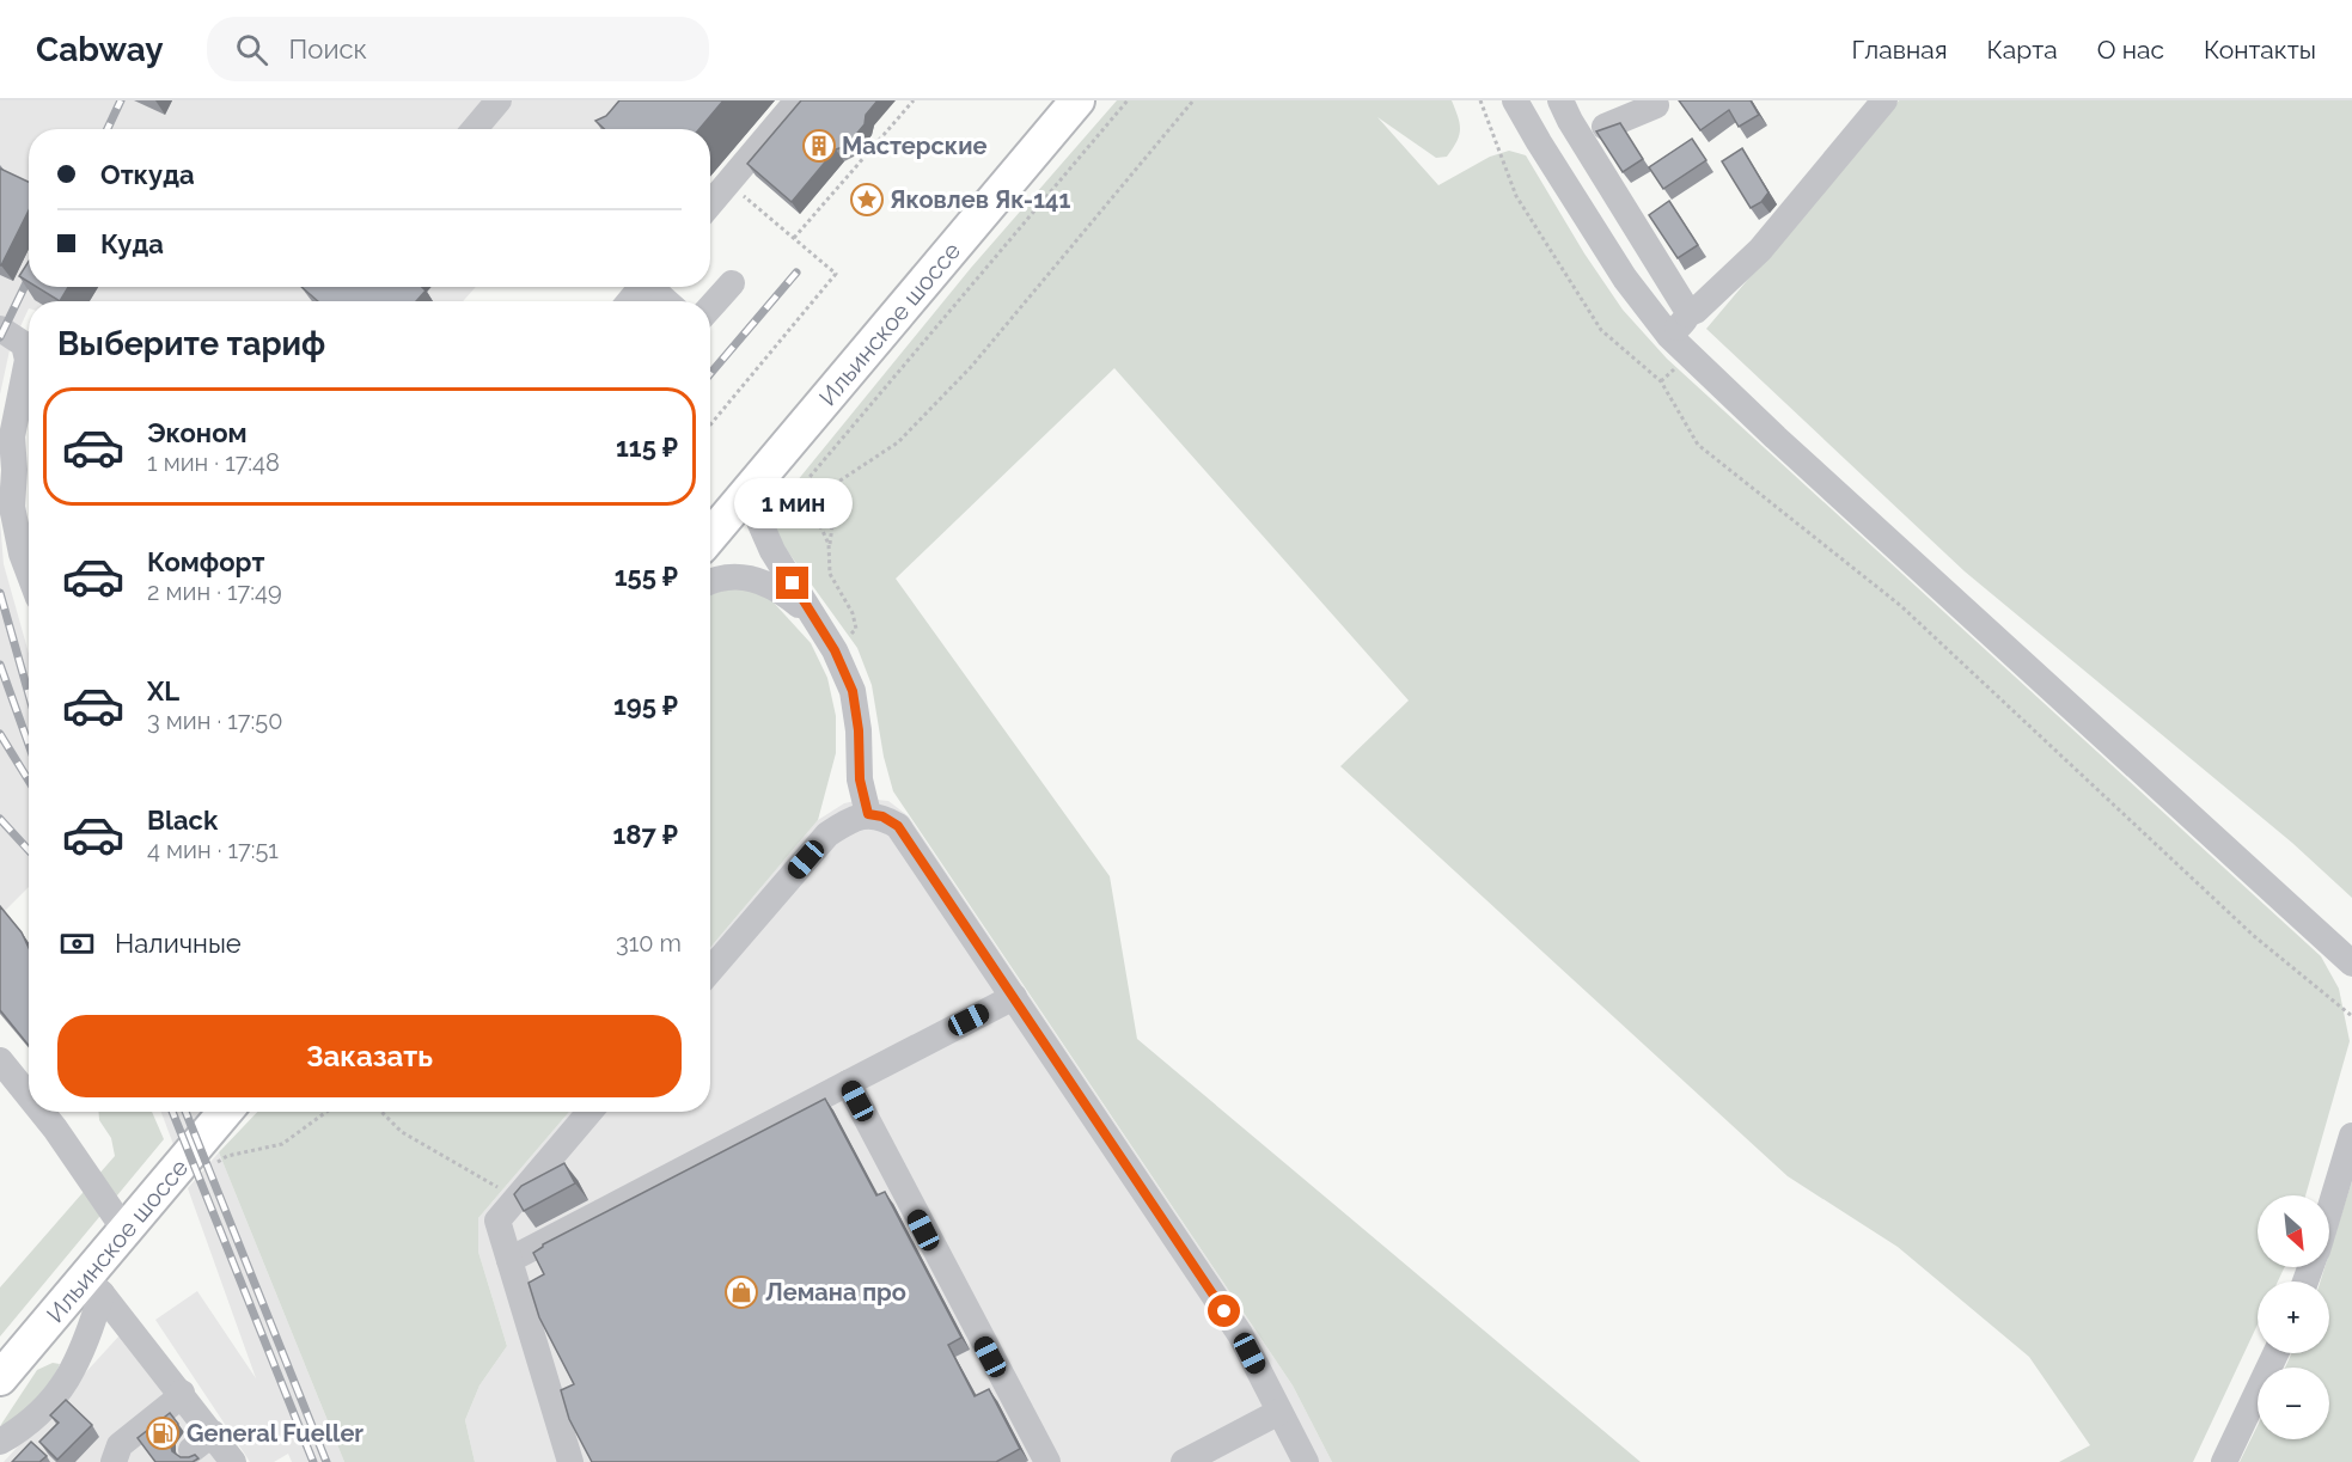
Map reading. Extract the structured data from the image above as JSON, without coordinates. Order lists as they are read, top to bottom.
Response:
{
  "streets": {
    "main road": ["Ильинское шоссе"]
  },
  "places": {
    "building": ["Мастерские"],
    "place": ["Яковлев Як-141"],
    "shop": ["Лемана про"],
    "fuel station": ["General Fueller"]
  },
  "north": "bottom right",
  "page": {
    "header": "Cabway",
    "search": "Поиск",
    "nav": [
      "Главная",
      "Карта",
      "О нас",
      "Контакты"
    ],
    "banner": ["Откуда", "Куда"],
    "heading": "Выберите тариф",
    "list": [
      {
        "name": "Эконом",
        "note": "1 мин · 17:48",
        "value": "115 ₽"
      },
      {
        "name": "Комфорт",
        "note": "2 мин · 17:49",
        "value": "155 ₽"
      },
      {
        "name": "XL",
        "note": "3 мин · 17:50",
        "value": "195 ₽"
      },
      {
        "name": "Black",
        "note": "4 мин · 17:51",
        "value": "187 ₽"
      }
    ],
    "bubble": "1 мин",
    "pay": ["Наличные", "310 m"],
    "buttons": "Заказать",
    "map_buttons": ["+", "−"]
  }
}
